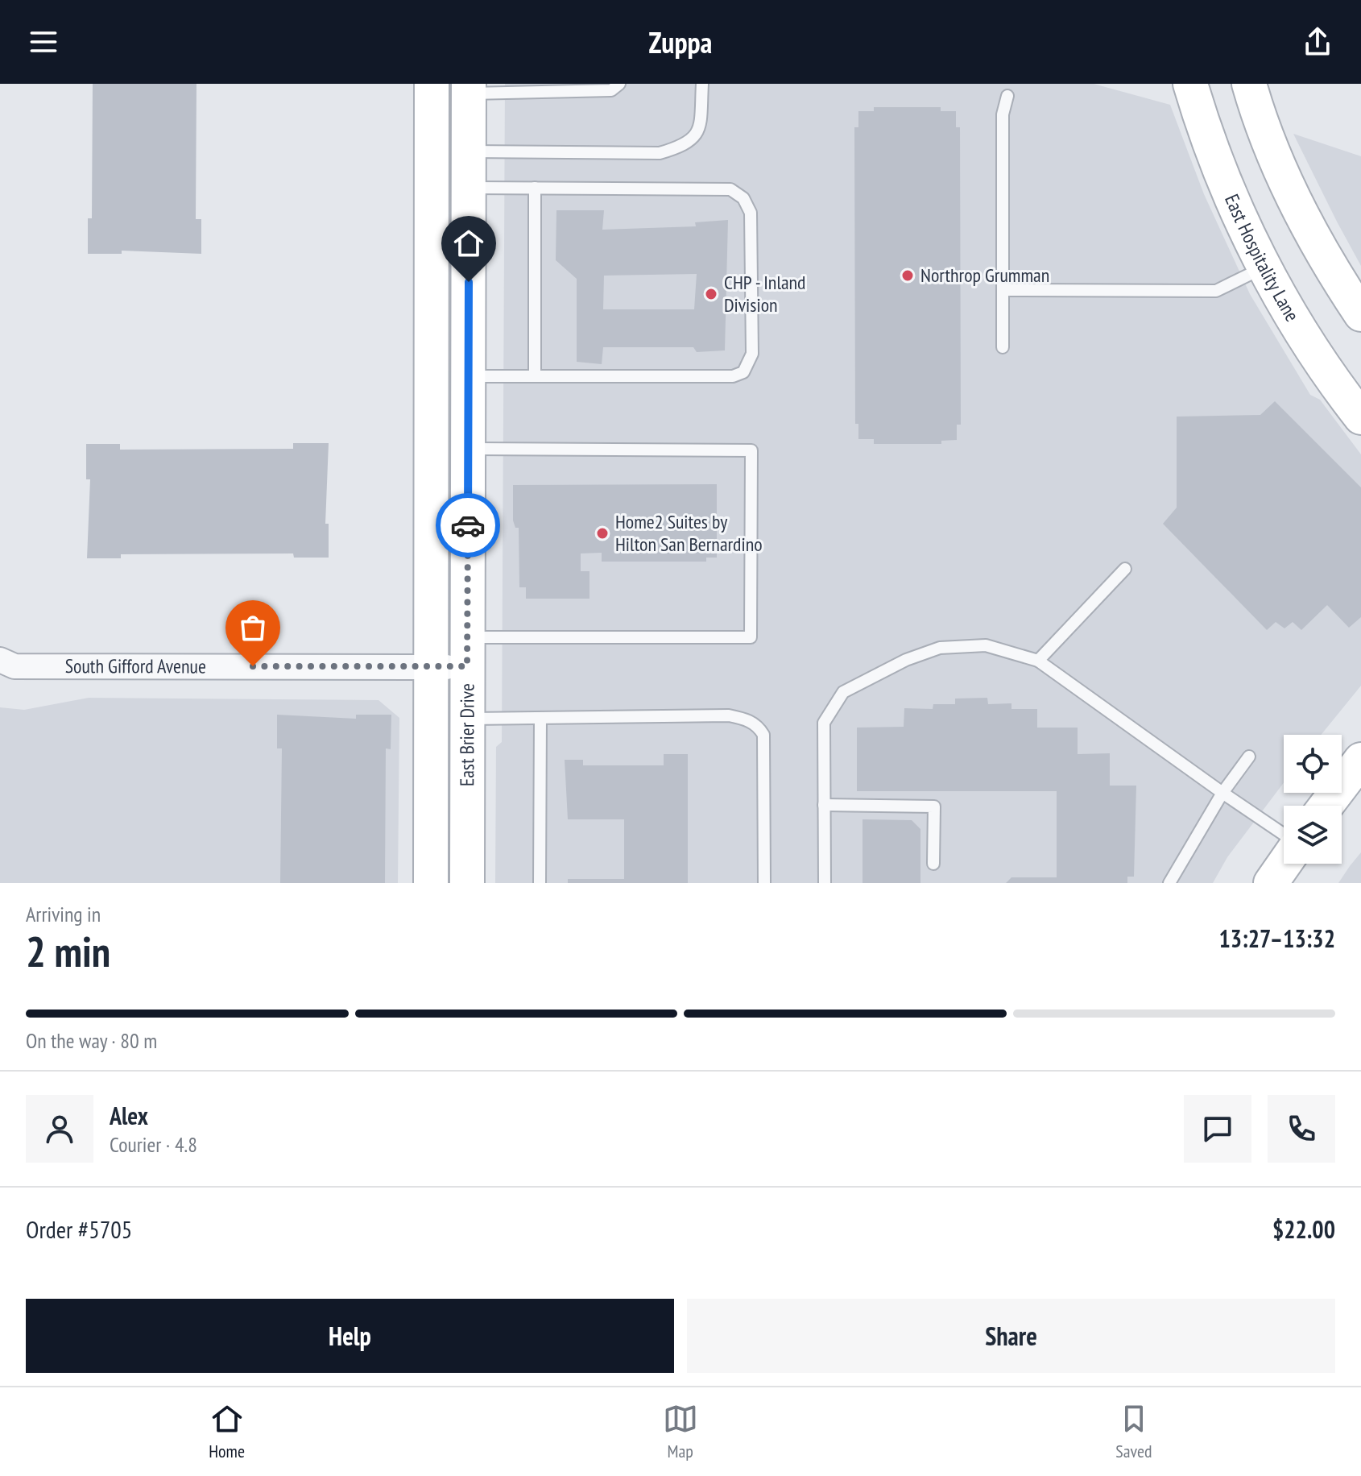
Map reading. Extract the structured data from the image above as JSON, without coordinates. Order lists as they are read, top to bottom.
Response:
{
  "streets": {
    "street": ["East Hospitality Lane", "South Gifford Avenue", "East Brier Drive"]
  },
  "crossings": [
    ["South Gifford Avenue", "East Brier Drive"]
  ],
  "places": ["Northrop Grumman", "CHP - Inland Division", "Home2 Suites by Hilton San Bernardino"],
  "page": {
    "header": "Zuppa",
    "heading": ["2 min", "Arriving in", "13:27–13:32"],
    "panel": [
      "Alex",
      "Courier · 4.8",
      "Order #5705",
      "$22.00"
    ],
    "bar": "On the way · 80 m",
    "buttons": ["Help", "Share"],
    "tabs": ["Home", "Map", "Saved"]
  }
}
